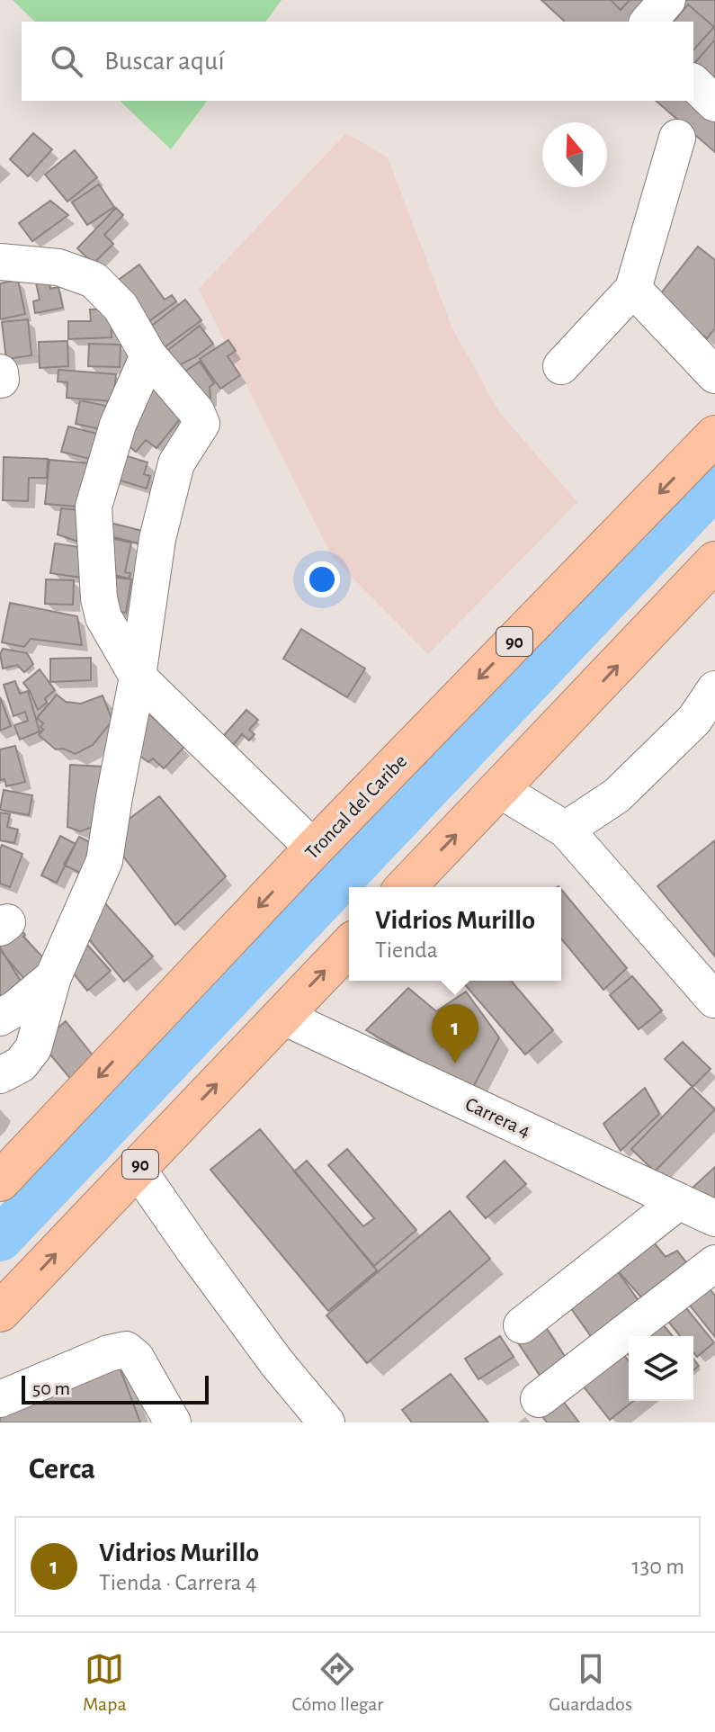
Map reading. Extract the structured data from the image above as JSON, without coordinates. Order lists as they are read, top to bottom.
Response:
{
  "streets": {
    "highway": ["90", "Troncal del Caribe"],
    "street": ["Carrera 4"]
  },
  "crossings": [
    ["90", "Carrera 4"]
  ],
  "scale_bar": "50 m",
  "north": "top",
  "page": {
    "search": "Buscar aquí",
    "popup": ["Vidrios Murillo", "Tienda"],
    "pins": "1",
    "scale": "50 m",
    "heading": "Cerca",
    "list": [
      {
        "mark": "1",
        "name": "Vidrios Murillo",
        "note": "Tienda · Carrera 4",
        "value": "130 m"
      }
    ],
    "nav": ["Mapa", "Cómo llegar", "Guardados"]
  }
}
